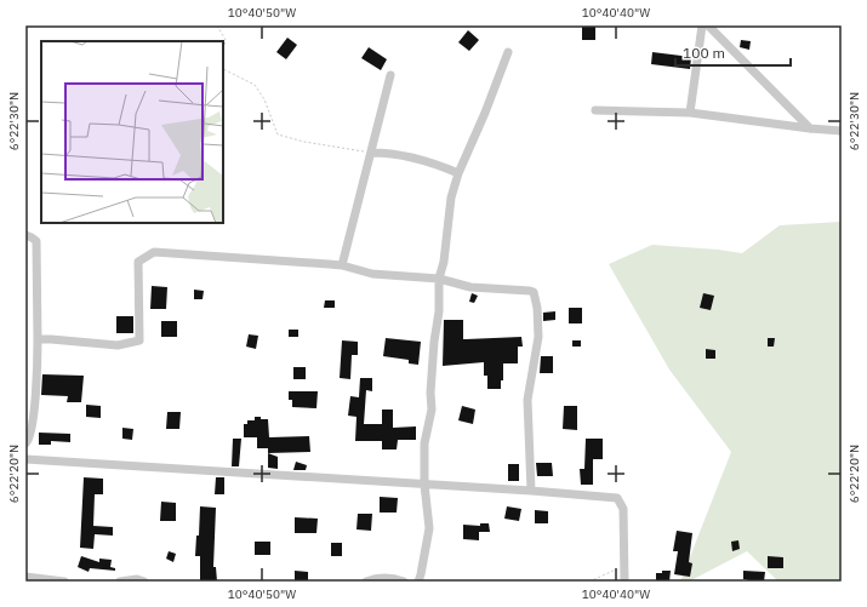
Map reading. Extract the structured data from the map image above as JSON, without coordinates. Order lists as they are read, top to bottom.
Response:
{
  "scale_bar": "100 m",
  "coordinates": [
    "10°40'50\"W",
    "10°40'40\"W",
    "6°22'30\"N",
    "6°22'20\"N"
  ]
}
